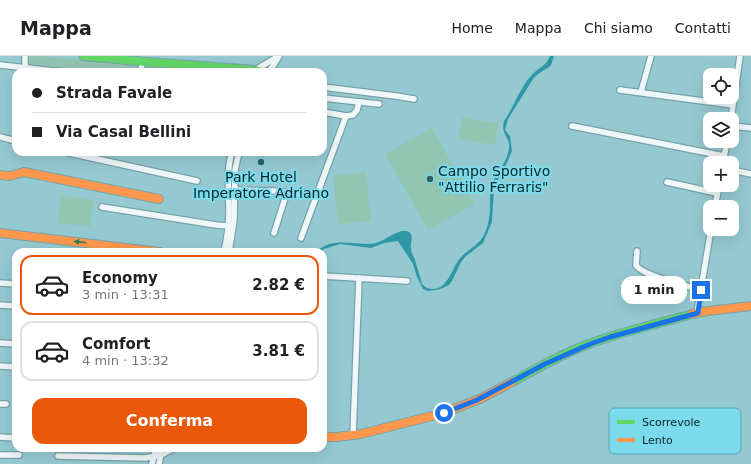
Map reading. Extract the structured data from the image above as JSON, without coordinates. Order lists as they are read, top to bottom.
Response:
{
  "places": ["Park Hotel Imperatore Adriano", "Campo Sportivo \"Attilio Ferraris\""],
  "legend": ["Scorrevole", "Lento"],
  "page": {
    "header": "Mappa",
    "nav": [
      "Home",
      "Mappa",
      "Chi siamo",
      "Contatti"
    ],
    "map_buttons": ["+", "−"],
    "banner": ["Strada Favale", "Via Casal Bellini"],
    "list": [
      {
        "name": "Economy",
        "note": "3 min · 13:31",
        "value": "2.82 €"
      },
      {
        "name": "Comfort",
        "note": "4 min · 13:32",
        "value": "3.81 €"
      }
    ],
    "bubble": "1 min",
    "buttons": "Conferma"
  }
}
